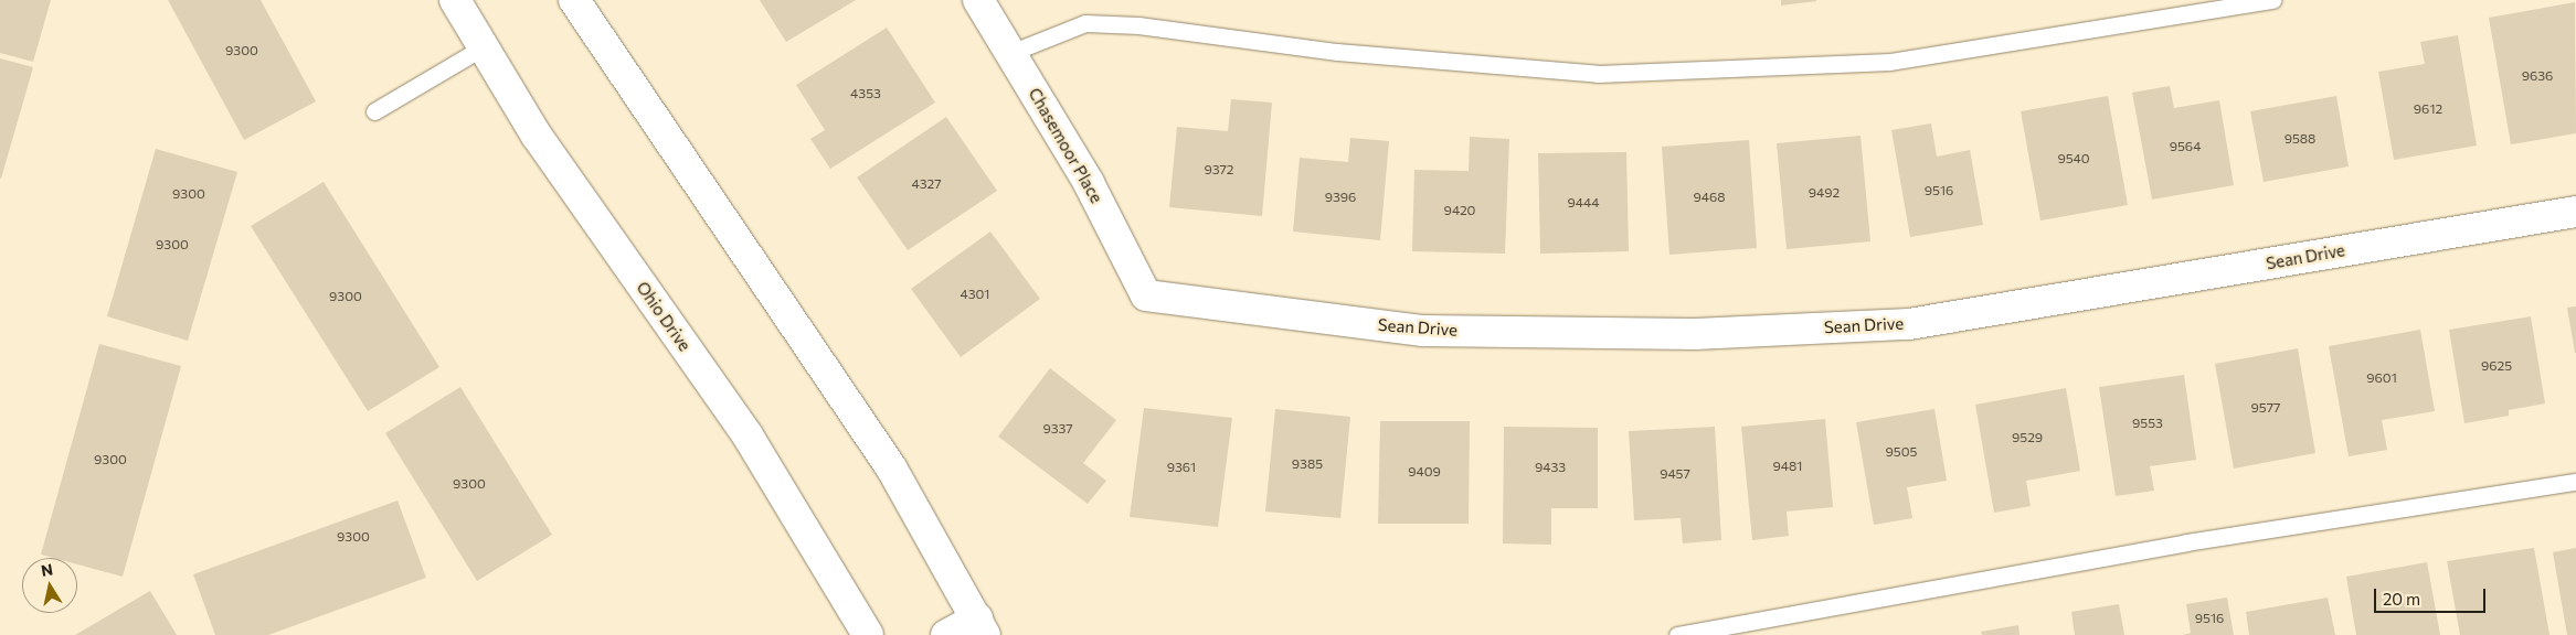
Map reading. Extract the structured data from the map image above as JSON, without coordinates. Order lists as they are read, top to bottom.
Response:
{
  "streets": {
    "street": ["Chasemoor Place", "Sean Drive", "Ohio Drive"]
  },
  "crossings": [
    ["Chasemoor Place", "Sean Drive"]
  ],
  "house_numbers": [
    "9300",
    "9636",
    "4353",
    "9612",
    "9588",
    "9564",
    "9540",
    "9372",
    "4327",
    "9516",
    "9492",
    "9300",
    "9396",
    "9468",
    "9444",
    "9420",
    "9300",
    "4301",
    "9300",
    "9625",
    "9601",
    "9577",
    "9553",
    "9337",
    "9529",
    "9505",
    "9300",
    "9385",
    "9481",
    "9361",
    "9433",
    "9409",
    "9457",
    "9300",
    "9300",
    "9516"
  ],
  "scale_bar": "20 m",
  "north": "top"
}
